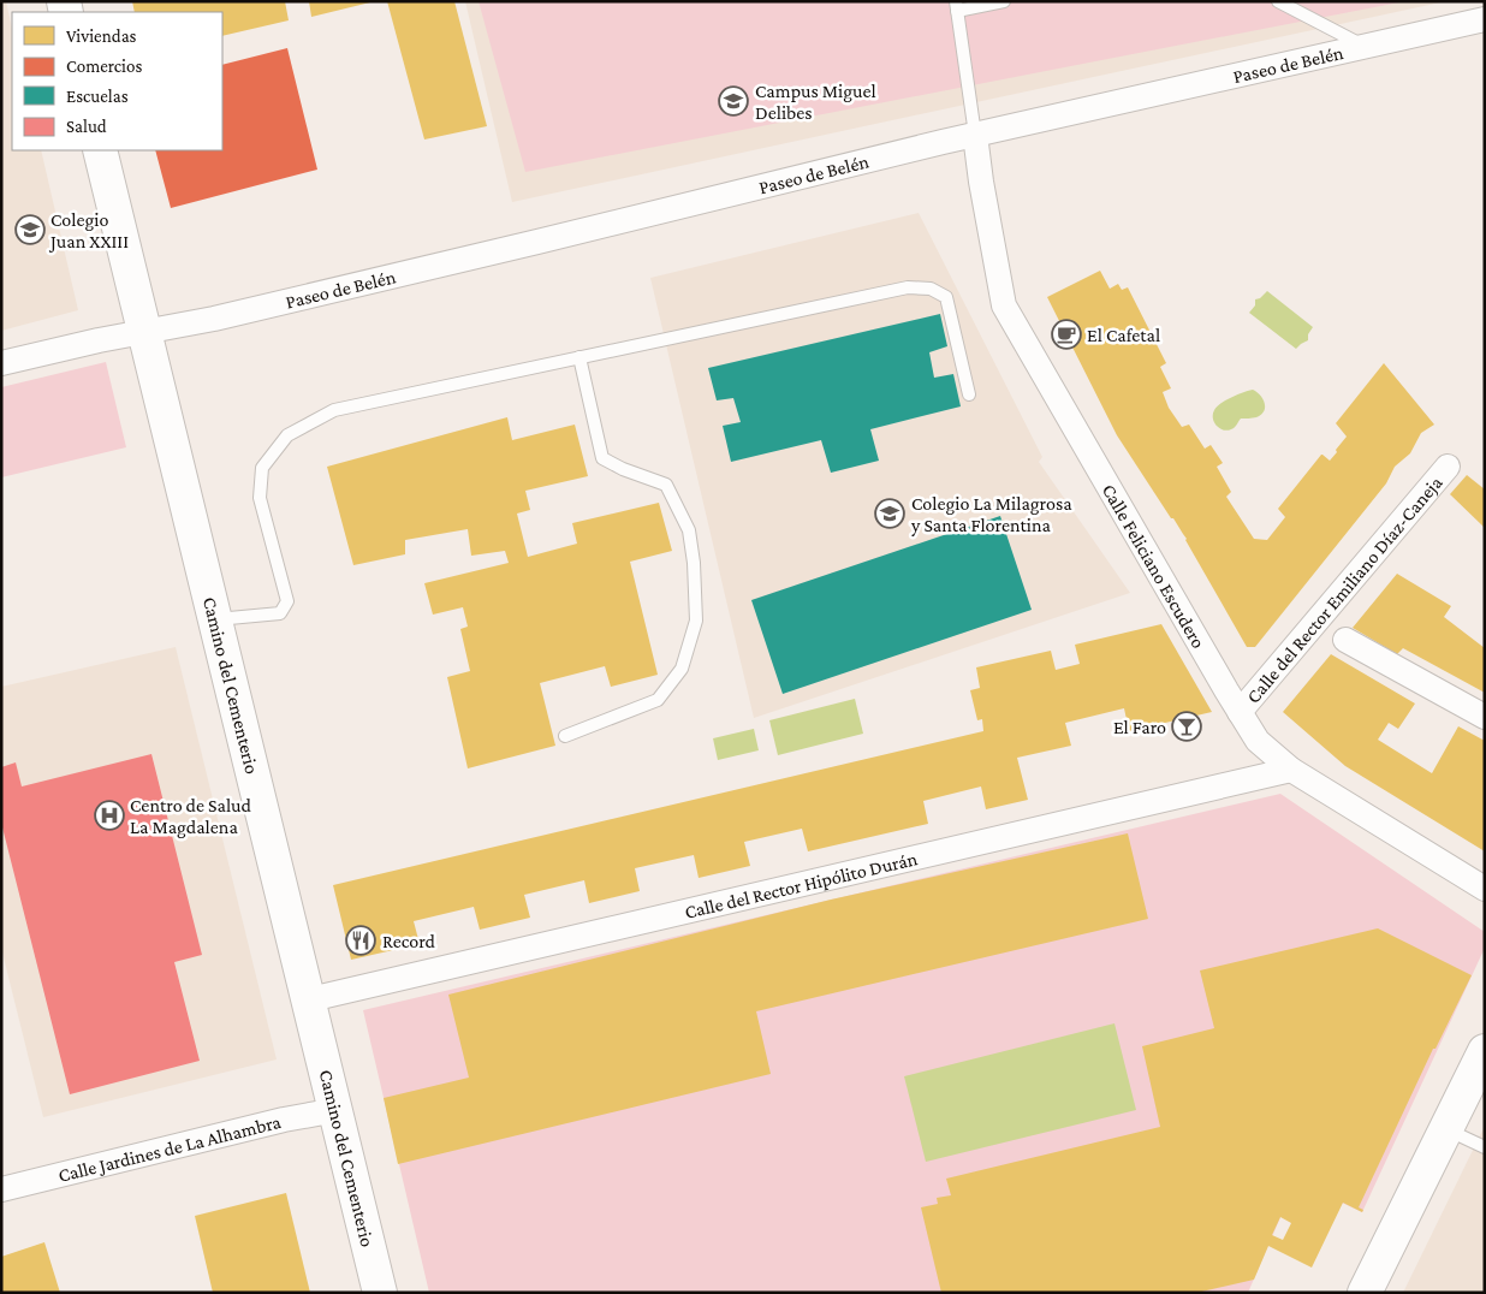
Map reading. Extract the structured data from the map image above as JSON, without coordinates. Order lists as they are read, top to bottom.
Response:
{
  "streets": {
    "main road": ["Camino del Cementerio"],
    "street": [
      "Paseo de Belén",
      "Calle Feliciano Escudero",
      "Calle del Rector Emiliano Díaz-Caneja",
      "Calle del Rector Hipólito Durán",
      "Calle Jardines de La Alhambra"
    ]
  },
  "crossings": [
    ["Paseo de Belén", "Calle Feliciano Escudero"],
    ["Paseo de Belén", "Camino del Cementerio"],
    ["Calle Feliciano Escudero", "Calle del Rector Emiliano Díaz-Caneja"],
    ["Calle Feliciano Escudero", "Calle del Rector Hipólito Durán"],
    ["Camino del Cementerio", "Calle del Rector Hipólito Durán"],
    ["Camino del Cementerio", "Calle Jardines de La Alhambra"]
  ],
  "places": {
    "school or university": ["Campus Miguel Delibes", "Colegio Juan XXIII", "Colegio La Milagrosa y Santa Florentina"],
    "cafe": ["El Cafetal"],
    "bar": ["El Faro"],
    "hospital": ["Centro de Salud La Magdalena"],
    "restaurant": ["Record"]
  },
  "legend": [
    "Viviendas",
    "Comercios",
    "Escuelas",
    "Salud"
  ]
}
